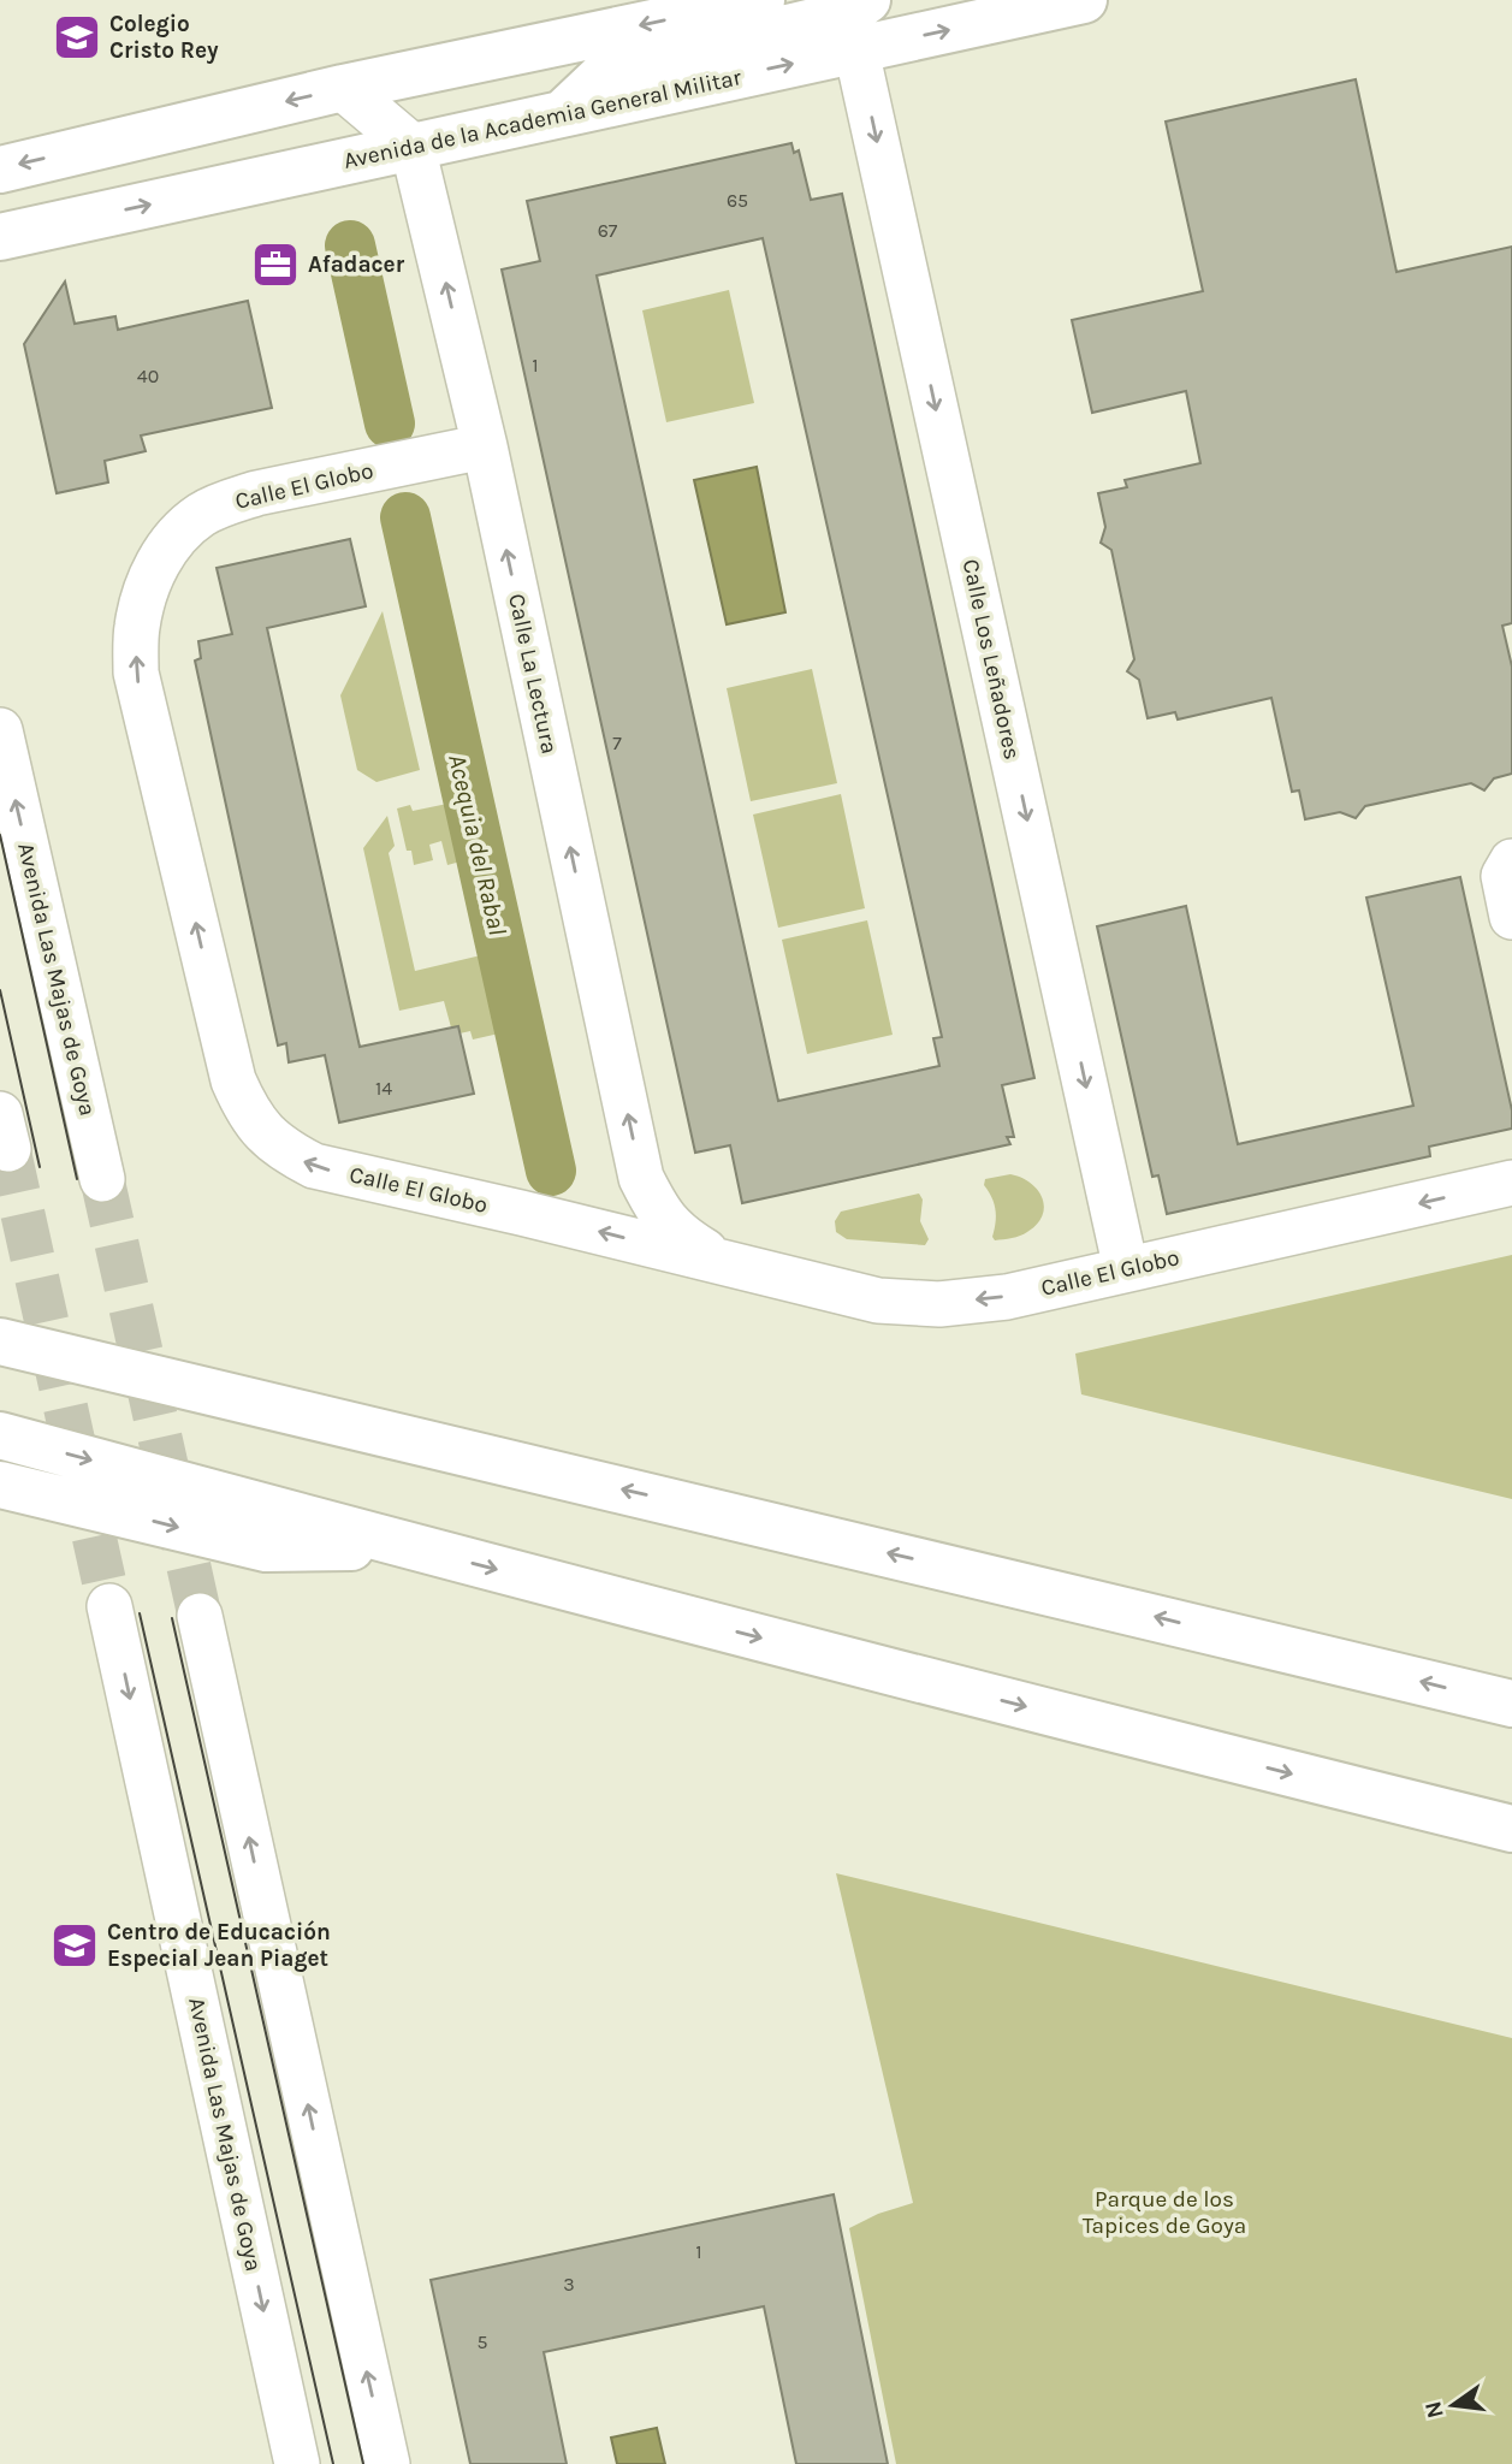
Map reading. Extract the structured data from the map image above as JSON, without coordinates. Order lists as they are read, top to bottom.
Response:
{
  "streets": {
    "main road": ["Avenida de la Academia General Militar"],
    "street": [
      "Calle El Globo",
      "Calle Los Leñadores",
      "Calle La Lectura",
      "Avenida Las Majas de Goya"
    ]
  },
  "crossings": [
    ["Avenida de la Academia General Militar", "Calle Los Leñadores"],
    ["Avenida de la Academia General Militar", "Calle La Lectura"],
    ["Calle El Globo", "Calle Los Leñadores"],
    ["Calle El Globo", "Calle La Lectura"]
  ],
  "one_way": ["Calle Los Leñadores", "Calle La Lectura"],
  "water": ["Acequia del Rabal"],
  "parks": ["Parque de los Tapices de Goya"],
  "places": {
    "school or university": ["Colegio Cristo Rey", "Centro de Educación Especial Jean Piaget"],
    "office": ["Afadacer"]
  },
  "house_numbers": [
    "65",
    "67",
    "1",
    "40",
    "7",
    "14",
    "1",
    "3",
    "5"
  ],
  "north": "left"
}
